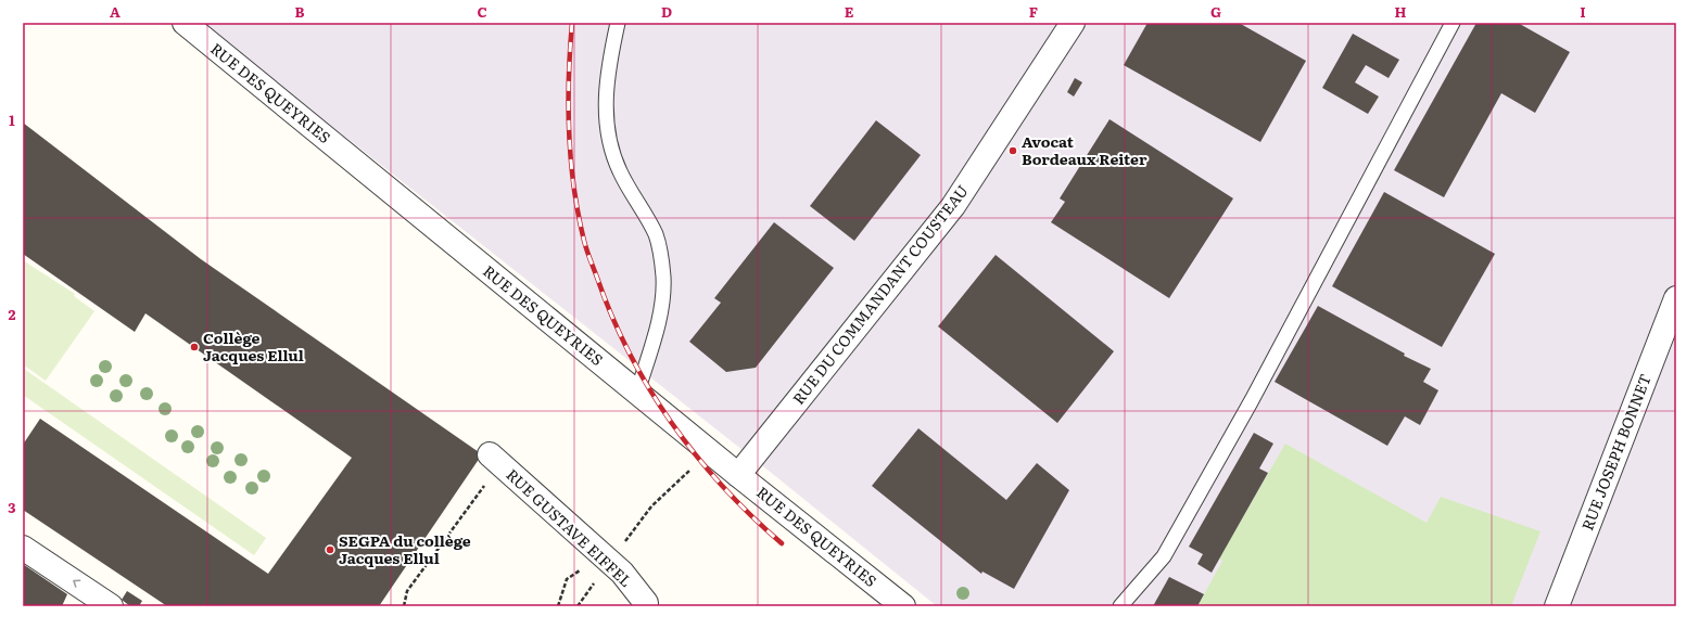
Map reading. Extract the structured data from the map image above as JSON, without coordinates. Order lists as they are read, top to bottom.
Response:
{
  "streets": {
    "street": [
      "RUE DES QUEYRIES",
      "RUE DU COMMANDANT COUSTEAU",
      "RUE JOSEPH BONNET",
      "RUE GUSTAVE EIFFEL"
    ]
  },
  "crossings": [
    ["RUE DES QUEYRIES", "RUE DU COMMANDANT COUSTEAU"]
  ],
  "places": ["Avocat Bordeaux Reiter", "Collège Jacques Ellul", "SEGPA du collège Jacques Ellul"],
  "grid": {
    "columns": [
      "A",
      "B",
      "C",
      "D",
      "E",
      "F",
      "G",
      "H",
      "I"
    ],
    "rows": ["1", "2", "3"]
  }
}
